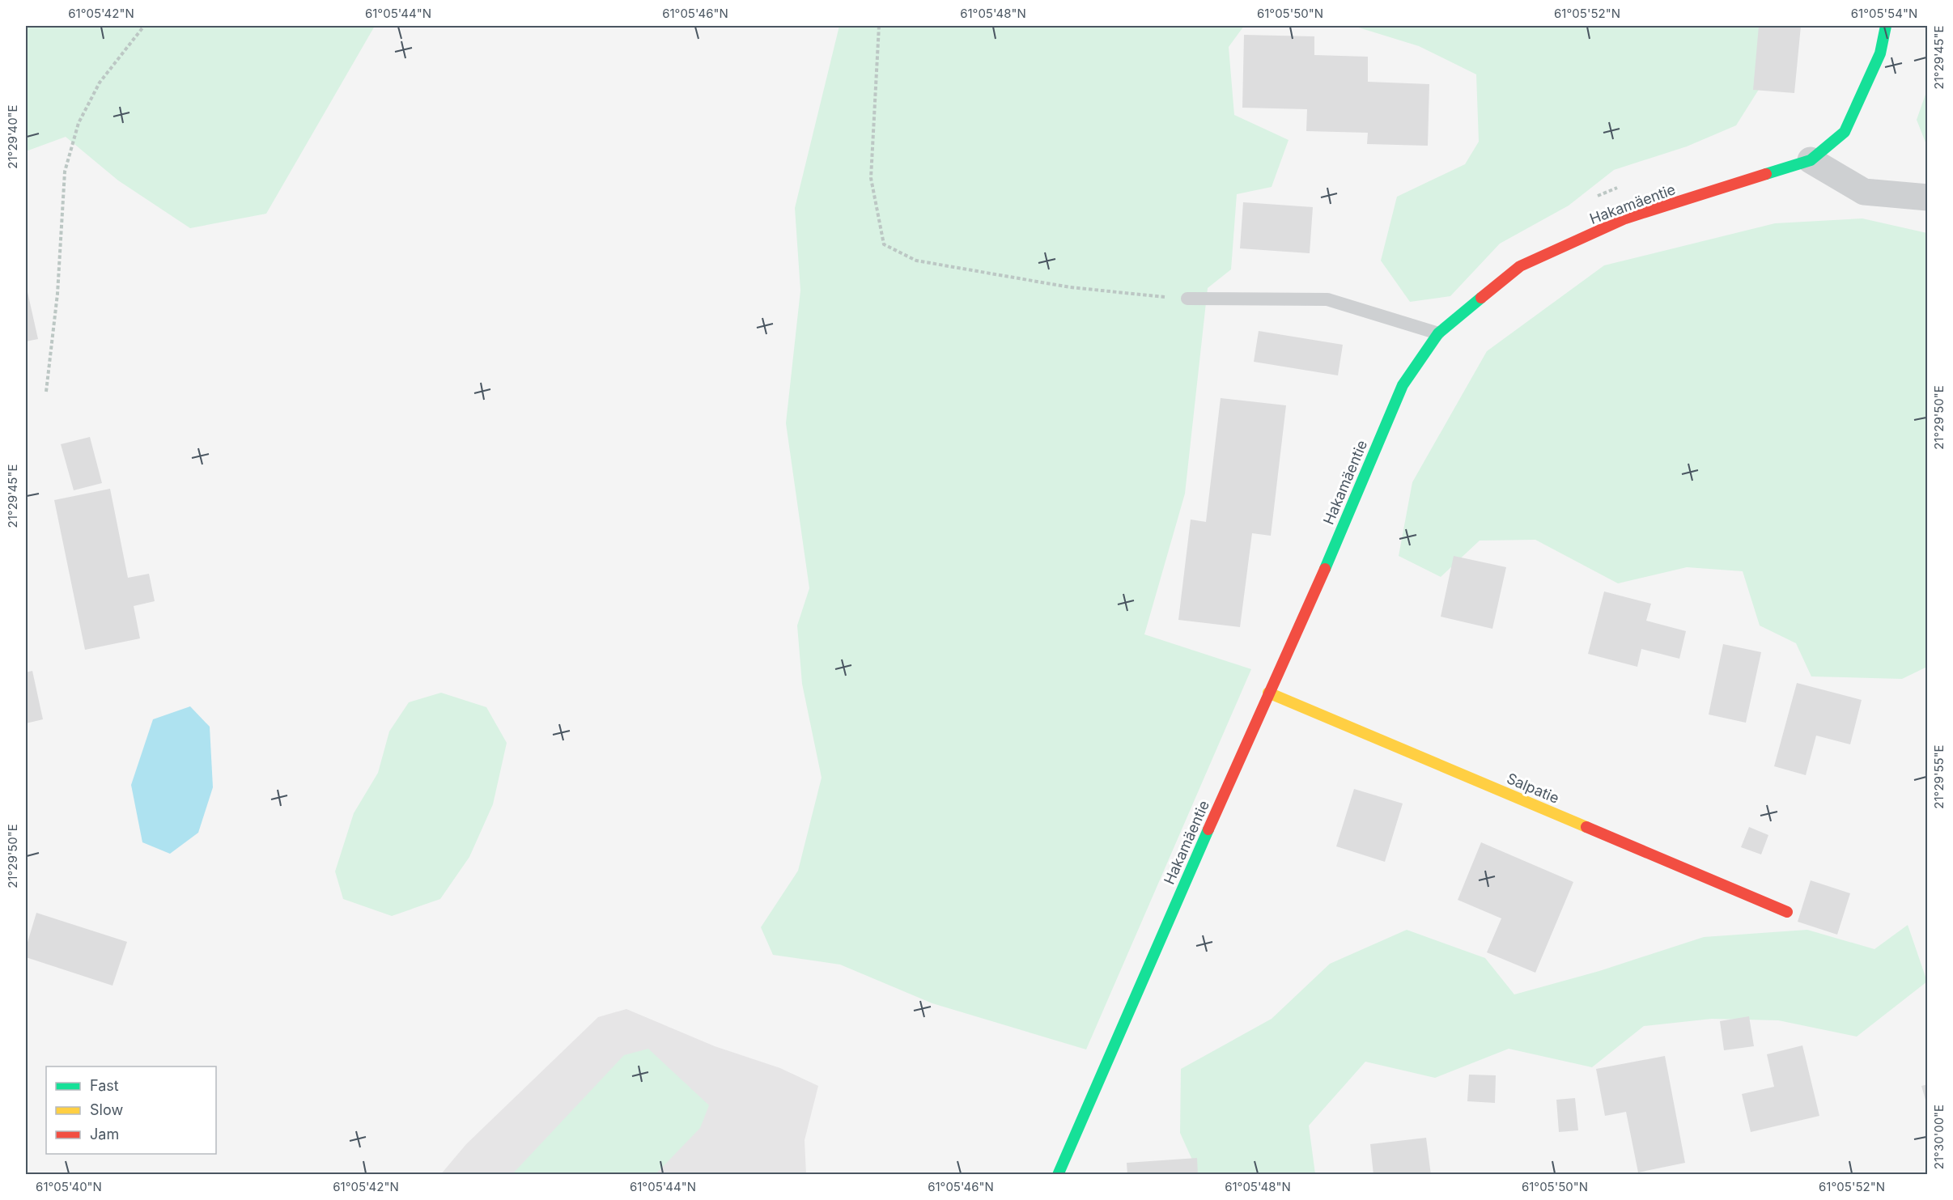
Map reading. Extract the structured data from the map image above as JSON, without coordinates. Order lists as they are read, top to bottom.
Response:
{
  "streets": {
    "street": ["Hakamäentie", "Salpatie"]
  },
  "crossings": [
    ["Hakamäentie", "Salpatie"]
  ],
  "legend": ["Fast", "Slow", "Jam"],
  "coordinates": [
    "61°05'42\"N",
    "61°05'44\"N",
    "61°05'46\"N",
    "61°05'48\"N",
    "61°05'50\"N",
    "61°05'52\"N",
    "61°05'54\"N",
    "21°29'45\"E",
    "21°29'40\"E",
    "21°29'50\"E",
    "21°29'55\"E",
    "21°30'00\"E",
    "61°05'40\"N"
  ]
}
